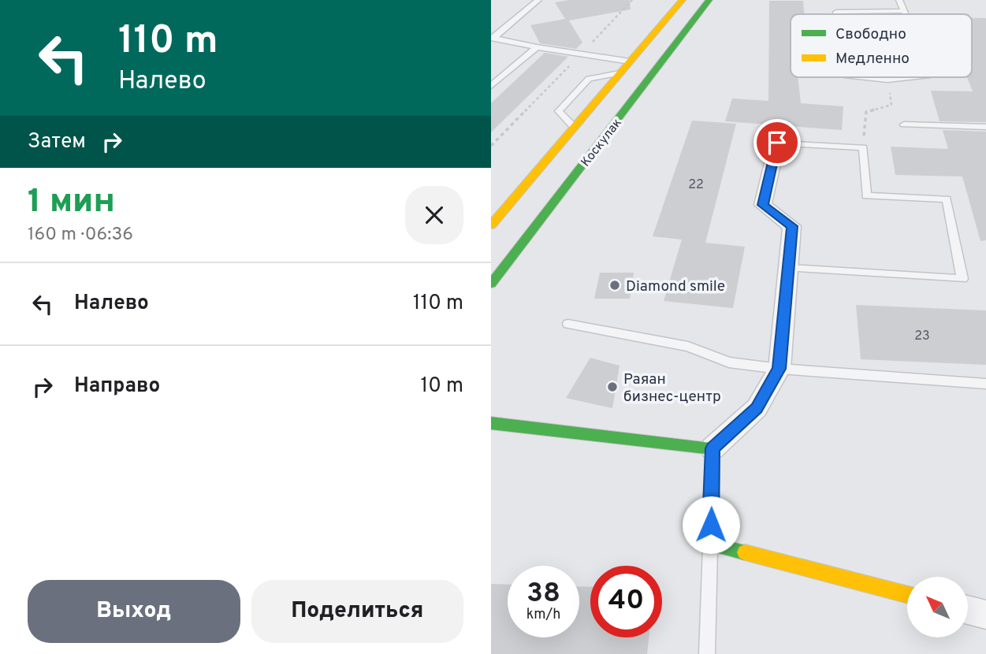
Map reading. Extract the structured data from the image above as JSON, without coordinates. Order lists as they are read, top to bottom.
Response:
{
  "streets": {
    "street": ["Коскулак"]
  },
  "places": ["Diamond smile", "Раяан бизнес-центр"],
  "house_numbers": ["22", "23"],
  "legend": ["Свободно", "Медленно"],
  "north": "top left",
  "page": {
    "turn": ["110 m", "Налево"],
    "then": "Затем",
    "heading": ["1 мин", "160 m · 06:36"],
    "list": [
      {
        "name": "Налево",
        "value": "110 m"
      },
      {
        "name": "Направо",
        "value": "10 m"
      }
    ],
    "speed": "38 km/h",
    "limit": "40",
    "buttons": ["Выход", "Поделиться"]
  }
}
